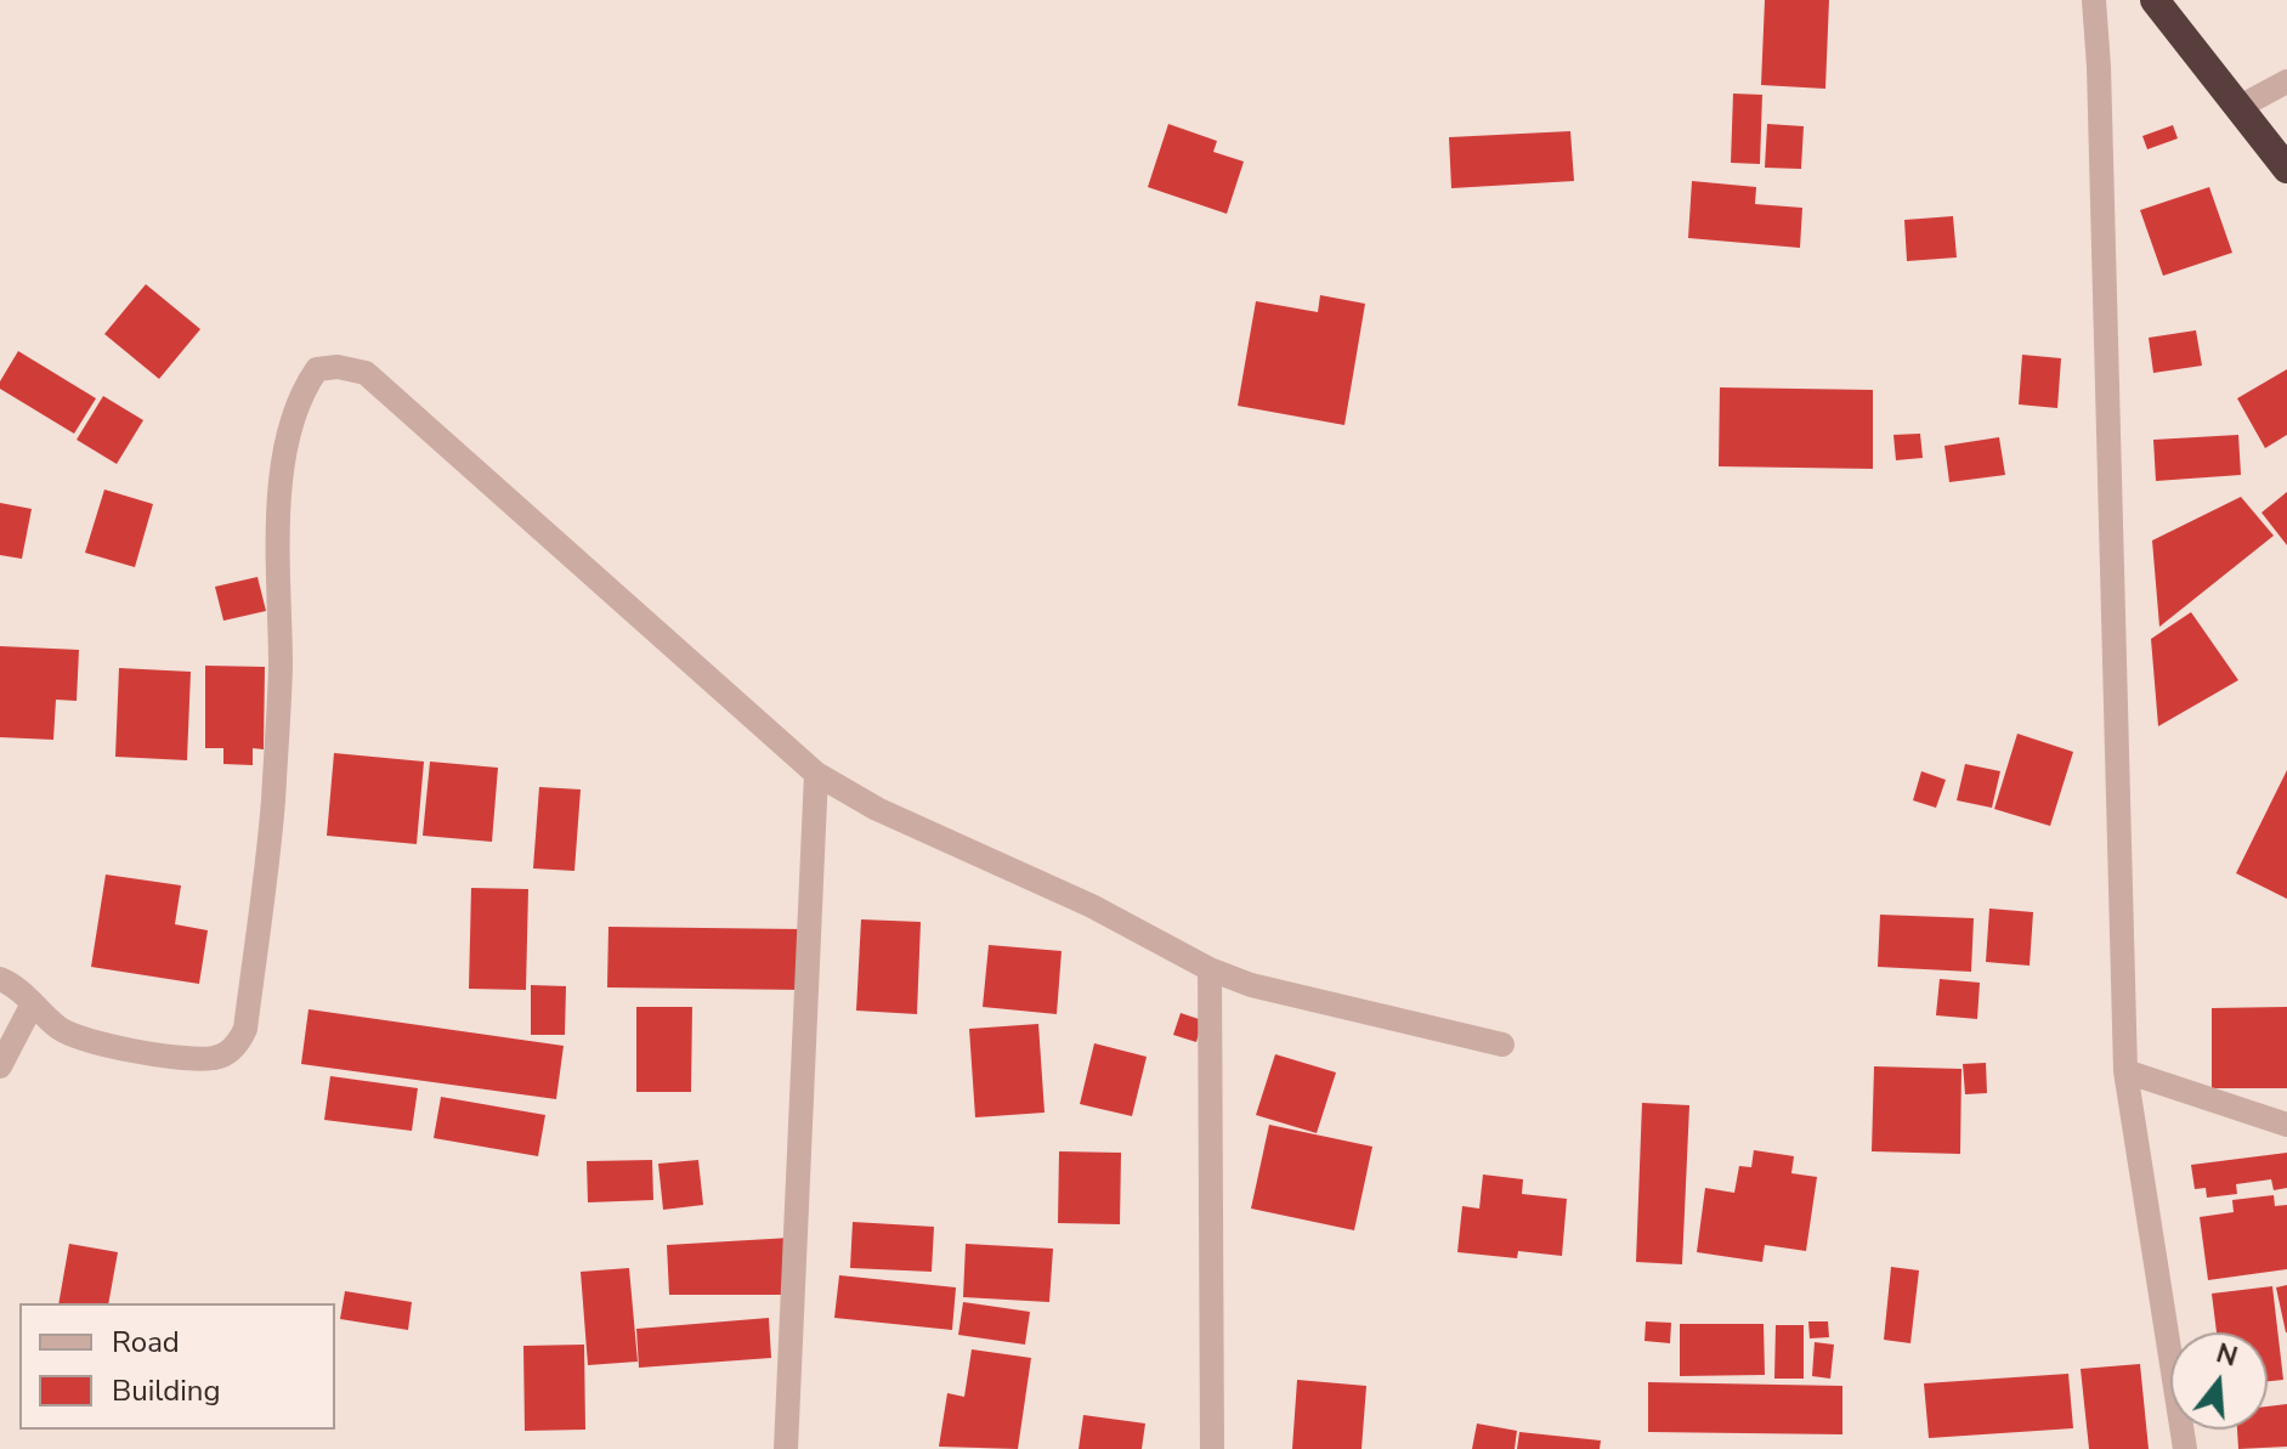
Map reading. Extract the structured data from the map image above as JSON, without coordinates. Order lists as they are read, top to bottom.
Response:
{
  "legend": ["Road", "Building"],
  "north": "top"
}
